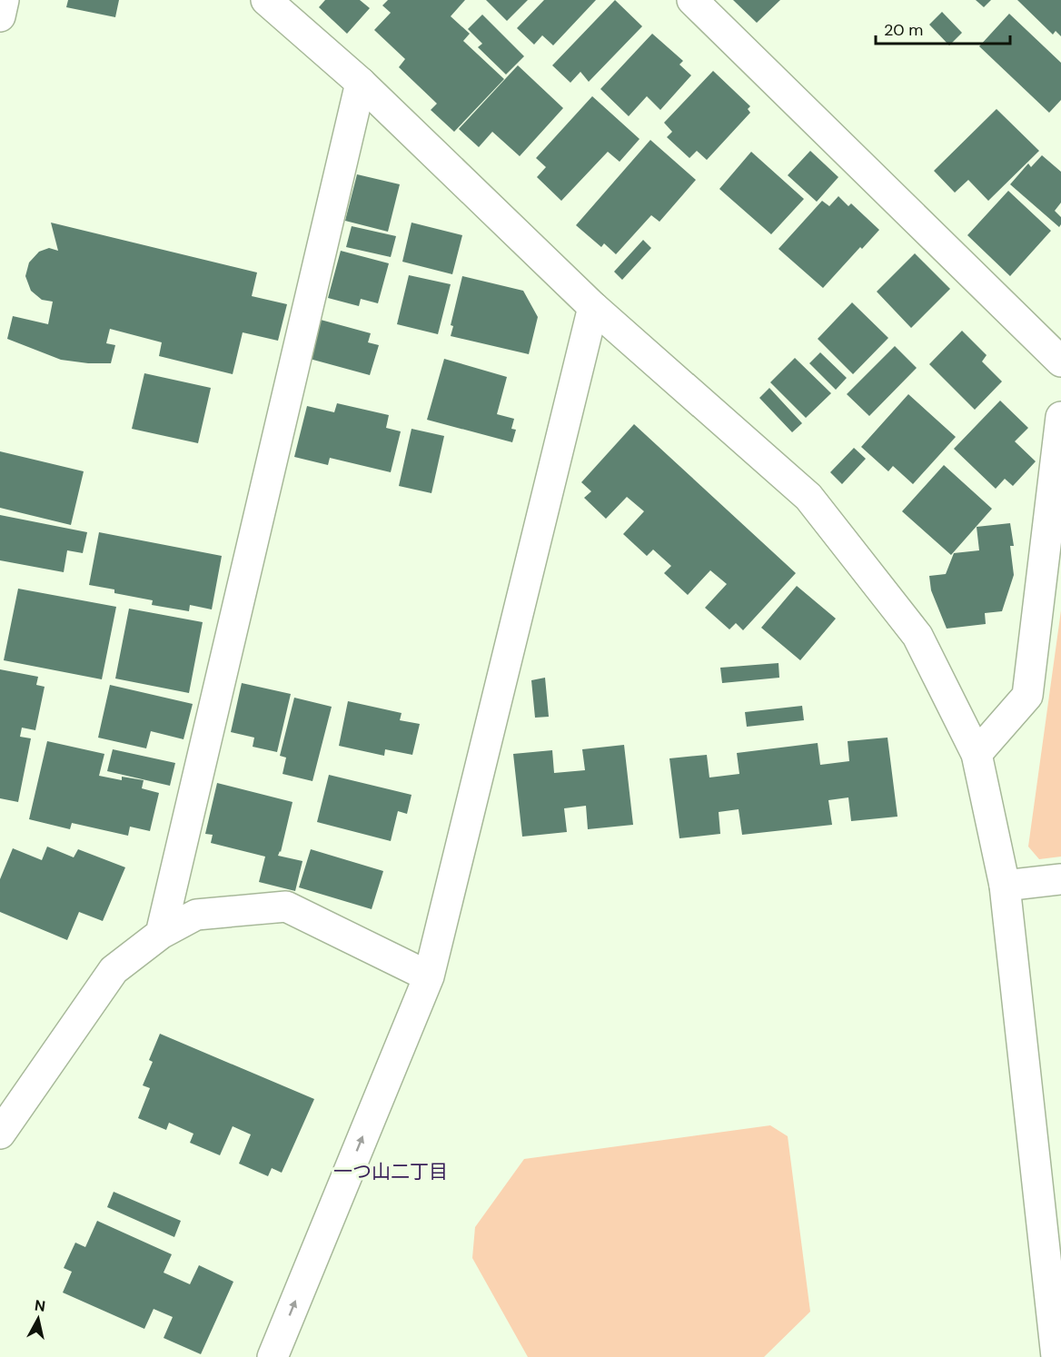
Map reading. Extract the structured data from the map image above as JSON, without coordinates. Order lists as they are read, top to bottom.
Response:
{
  "districts": ["一つ山二丁目"],
  "scale_bar": "20 m",
  "north": "top"
}
